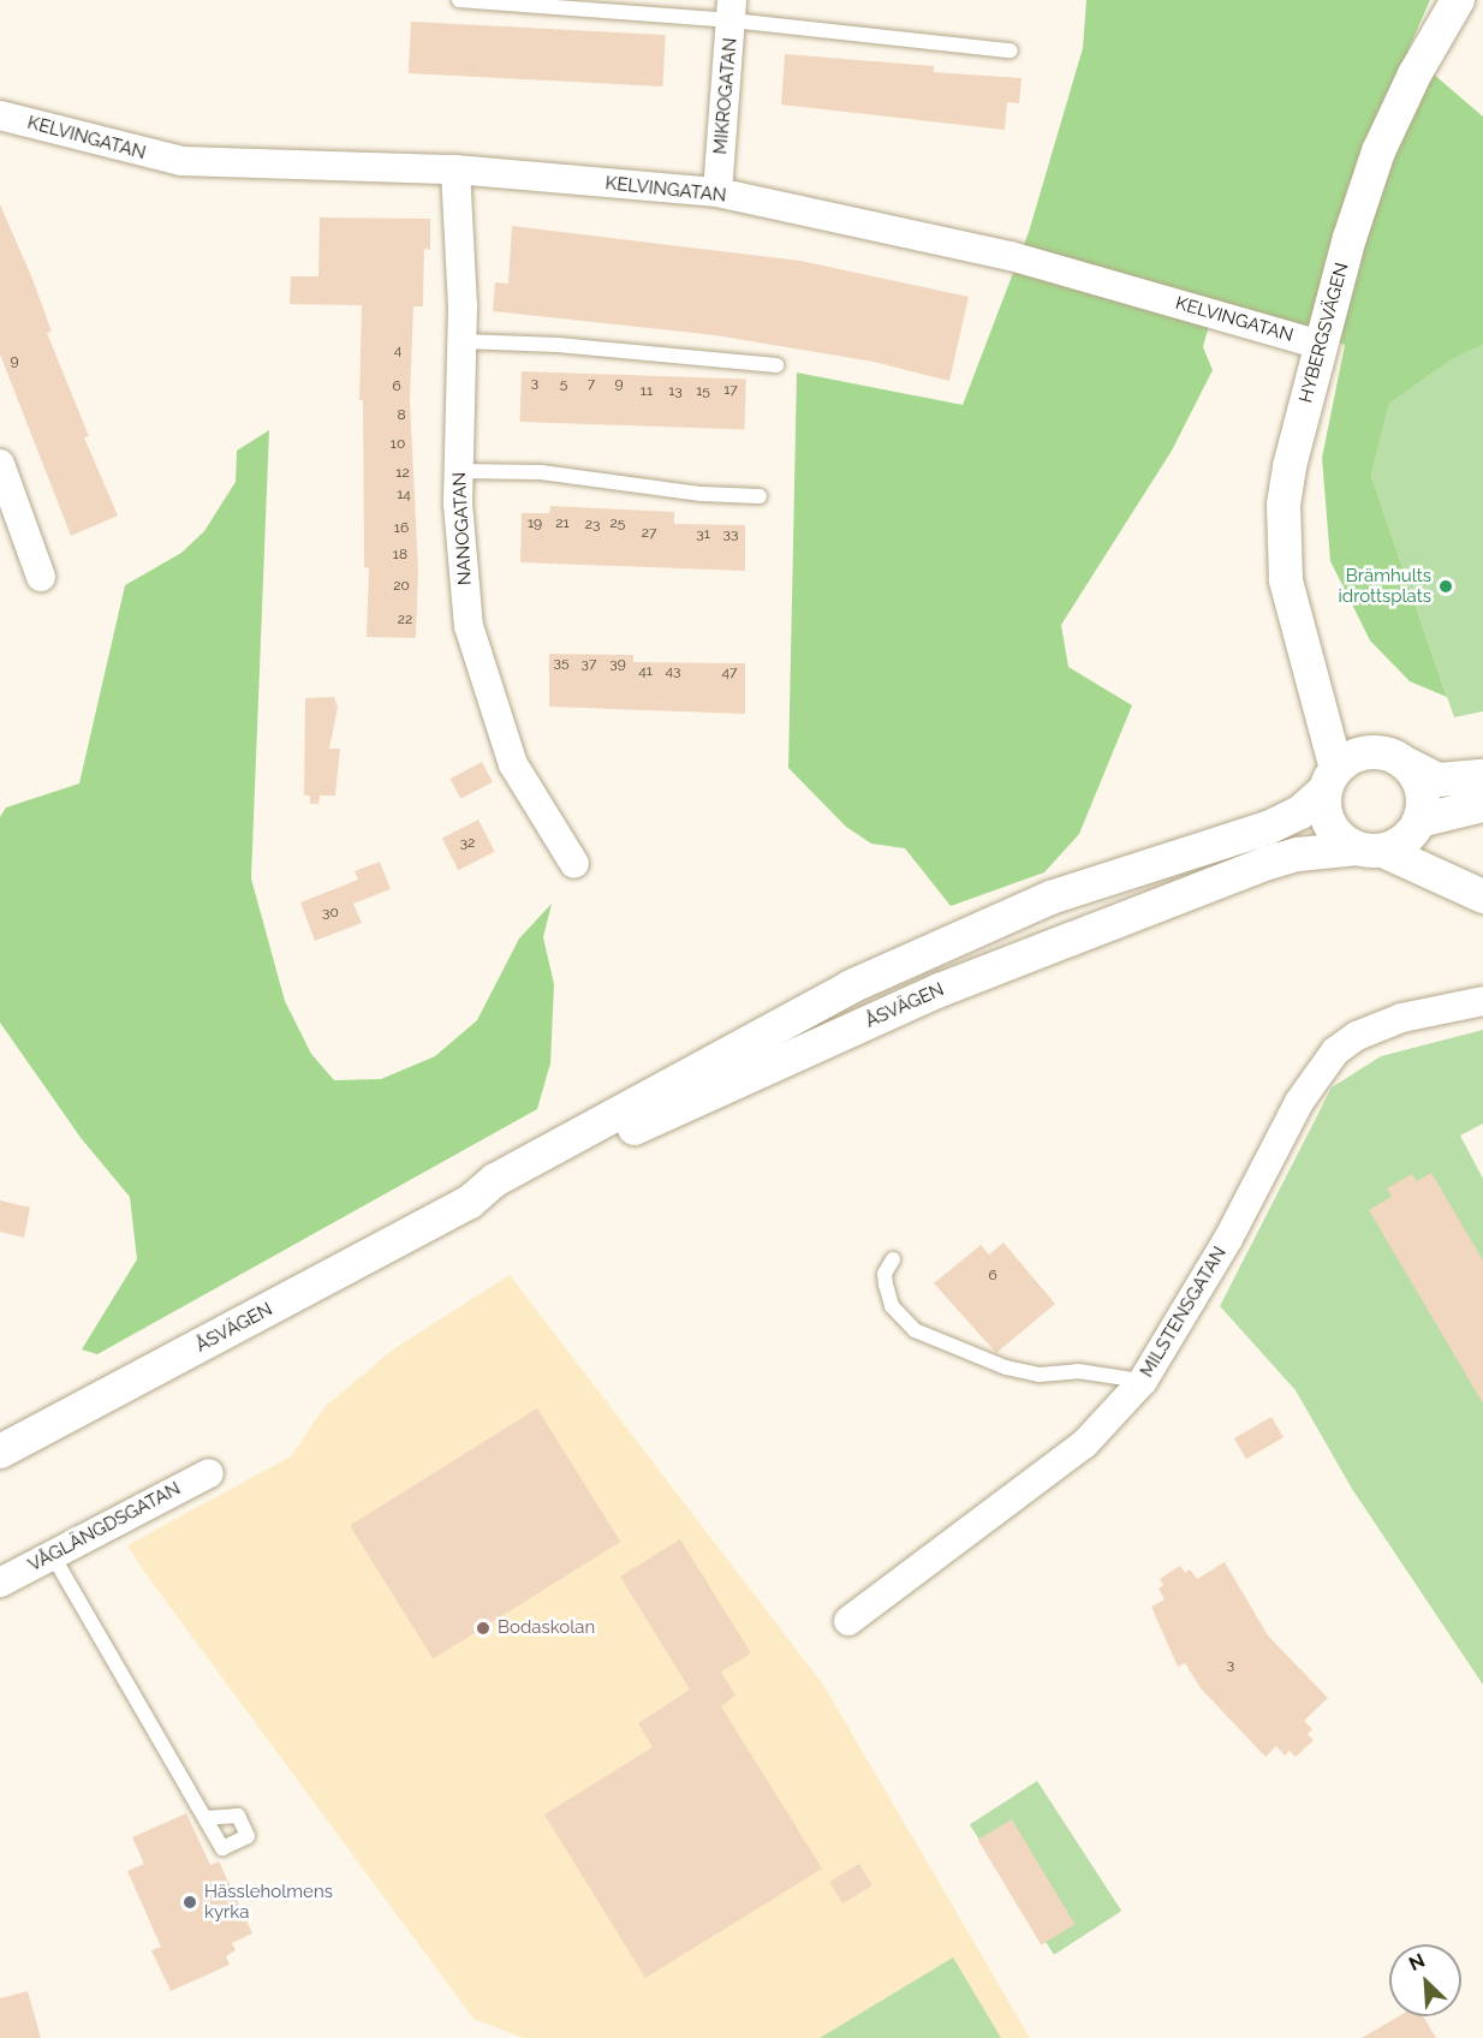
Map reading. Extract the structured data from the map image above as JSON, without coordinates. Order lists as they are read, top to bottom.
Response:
{
  "streets": {
    "street": [
      "MIKROGATAN",
      "KELVINGATAN",
      "HYBERGSVÄGEN",
      "NANOGATAN",
      "ÅSVÄGEN",
      "MILSTENSGATAN",
      "VÅGLÄNGDSGATAN"
    ]
  },
  "crossings": [
    ["MIKROGATAN", "KELVINGATAN"],
    ["KELVINGATAN", "HYBERGSVÄGEN"],
    ["KELVINGATAN", "NANOGATAN"],
    ["HYBERGSVÄGEN", "ÅSVÄGEN"]
  ],
  "places": ["Brämhults idrottsplats", "Bodaskolan", "Hässleholmens kyrka"],
  "house_numbers": [
    "4",
    "9",
    "3",
    "5",
    "7",
    "9",
    "6",
    "17",
    "11",
    "13",
    "15",
    "8",
    "10",
    "12",
    "14",
    "19",
    "21",
    "25",
    "23",
    "16",
    "27",
    "31",
    "33",
    "18",
    "20",
    "22",
    "35",
    "37",
    "39",
    "41",
    "43",
    "47",
    "32",
    "30",
    "6",
    "3"
  ],
  "north": "top left"
}
